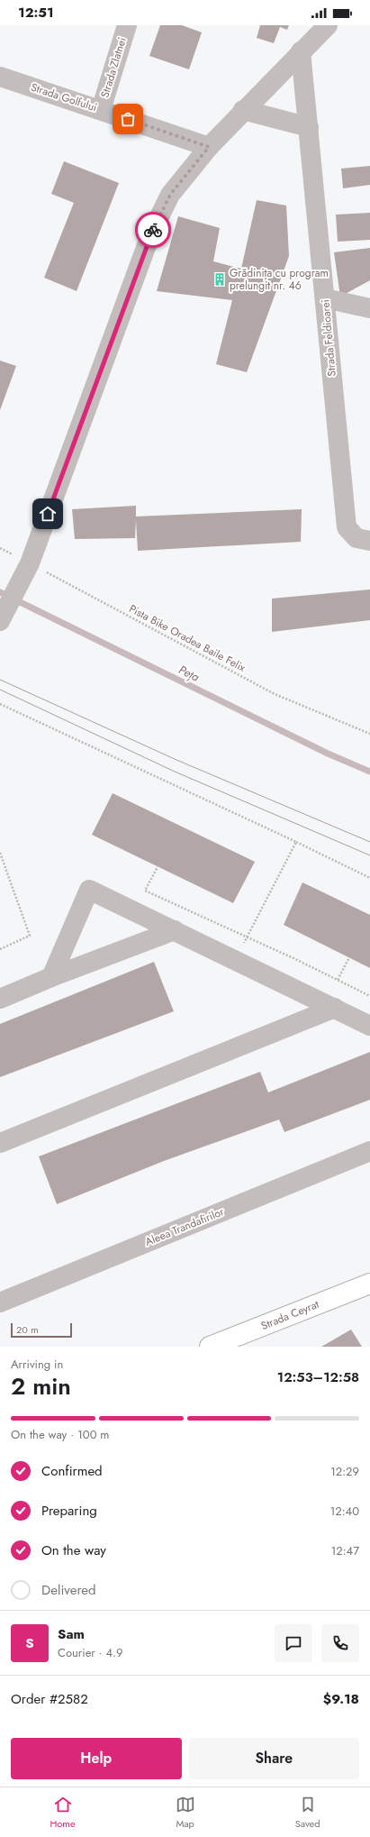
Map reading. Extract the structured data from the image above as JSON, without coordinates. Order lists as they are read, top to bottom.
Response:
{
  "streets": {
    "main road": ["Strada Ceyrat"],
    "street": [
      "Strada Zlatnei",
      "Strada Golfului",
      "Strada Feldioarei",
      "Aleea Trandafirilor"
    ],
    "path": ["Pista Bike Oradea Baile Felix"]
  },
  "crossings": [
    ["Strada Zlatnei", "Strada Golfului"]
  ],
  "water": ["Peța"],
  "places": {
    "building": ["Grădinița cu program prelungit nr. 46"]
  },
  "scale_bar": "20 m",
  "page": {
    "status": "12:51",
    "scale": "20 m",
    "heading": ["2 min", "Arriving in", "12:53–12:58"],
    "panel": [
      "Sam",
      "Courier · 4.9",
      "Order #2582",
      "$9.18"
    ],
    "bar": "On the way · 100 m",
    "list": [
      ["Confirmed", "12:29"],
      ["Preparing", "12:40"],
      ["On the way", "12:47"],
      "Delivered"
    ],
    "round": "S",
    "buttons": ["Help", "Share"],
    "tabs": ["Home", "Map", "Saved"]
  }
}
